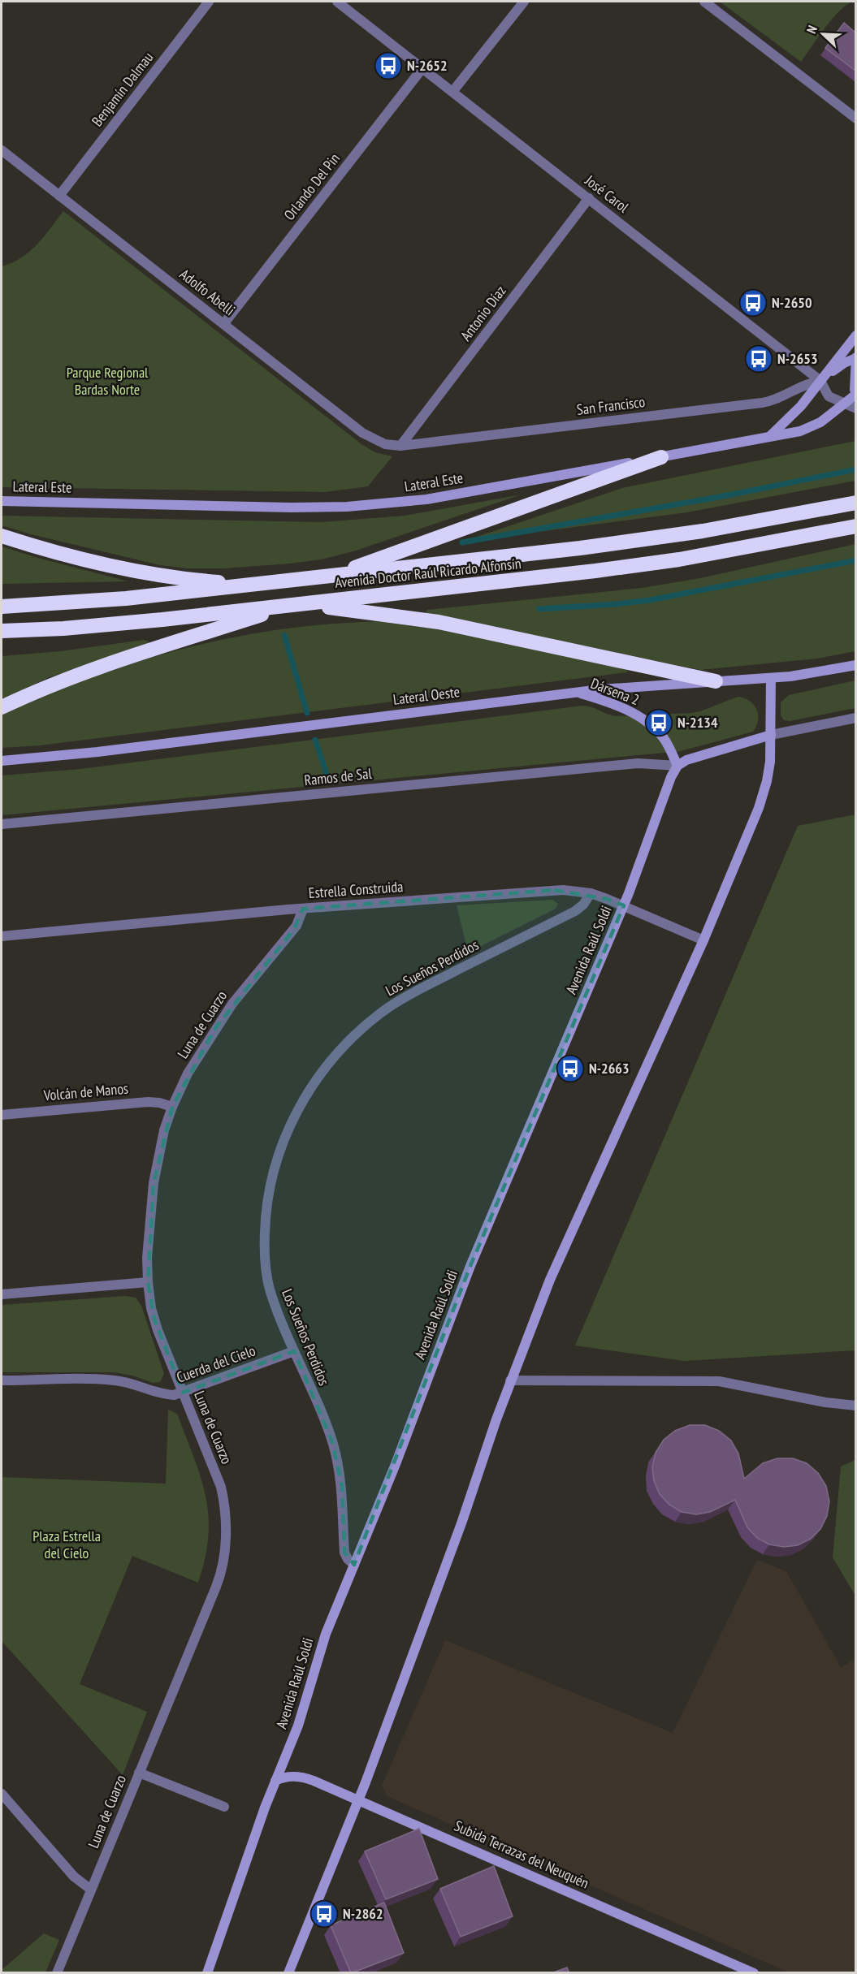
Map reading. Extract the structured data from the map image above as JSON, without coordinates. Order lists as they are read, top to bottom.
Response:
{
  "streets": {
    "highway": ["Avenida Doctor Raúl Ricardo Alfonsín"],
    "main road": [
      "Lateral Este",
      "Dársena 2",
      "Lateral Oeste",
      "Avenida Raúl Soldi",
      "Subida Terrazas del Neuquén"
    ],
    "street": [
      "Benjamín Dalmau",
      "Orlando Del Pin",
      "José Carol",
      "Adolfo Abelli",
      "Antonio Díaz",
      "San Francisco",
      "Ramos de Sal",
      "Estrella Construida",
      "Los Sueños Perdidos",
      "Luna de Cuarzo",
      "Volcán de Manos",
      "Cuerda del Cielo"
    ]
  },
  "crossings": [
    ["Benjamín Dalmau", "Adolfo Abelli"],
    ["Orlando Del Pin", "José Carol"],
    ["Orlando Del Pin", "Adolfo Abelli"],
    ["José Carol", "Antonio Díaz"],
    ["José Carol", "San Francisco"],
    ["José Carol", "Lateral Este"],
    ["Adolfo Abelli", "Antonio Díaz"],
    ["Adolfo Abelli", "San Francisco"],
    ["Antonio Díaz", "San Francisco"],
    ["Dársena 2", "Lateral Oeste"],
    ["Dársena 2", "Ramos de Sal"],
    ["Dársena 2", "Avenida Raúl Soldi"],
    ["Ramos de Sal", "Avenida Raúl Soldi"],
    ["Estrella Construida", "Avenida Raúl Soldi"],
    ["Estrella Construida", "Los Sueños Perdidos"],
    ["Estrella Construida", "Luna de Cuarzo"],
    ["Avenida Raúl Soldi", "Los Sueños Perdidos"],
    ["Avenida Raúl Soldi", "Subida Terrazas del Neuquén"],
    ["Los Sueños Perdidos", "Cuerda del Cielo"],
    ["Luna de Cuarzo", "Volcán de Manos"],
    ["Luna de Cuarzo", "Cuerda del Cielo"]
  ],
  "parks": ["Parque Regional Bardas Norte", "Plaza Estrella del Cielo"],
  "places": {
    "bus stop": [
      "N-2652",
      "N-2650",
      "N-2653",
      "N-2134",
      "N-2663",
      "N-2862"
    ]
  },
  "north": "top left"
}
